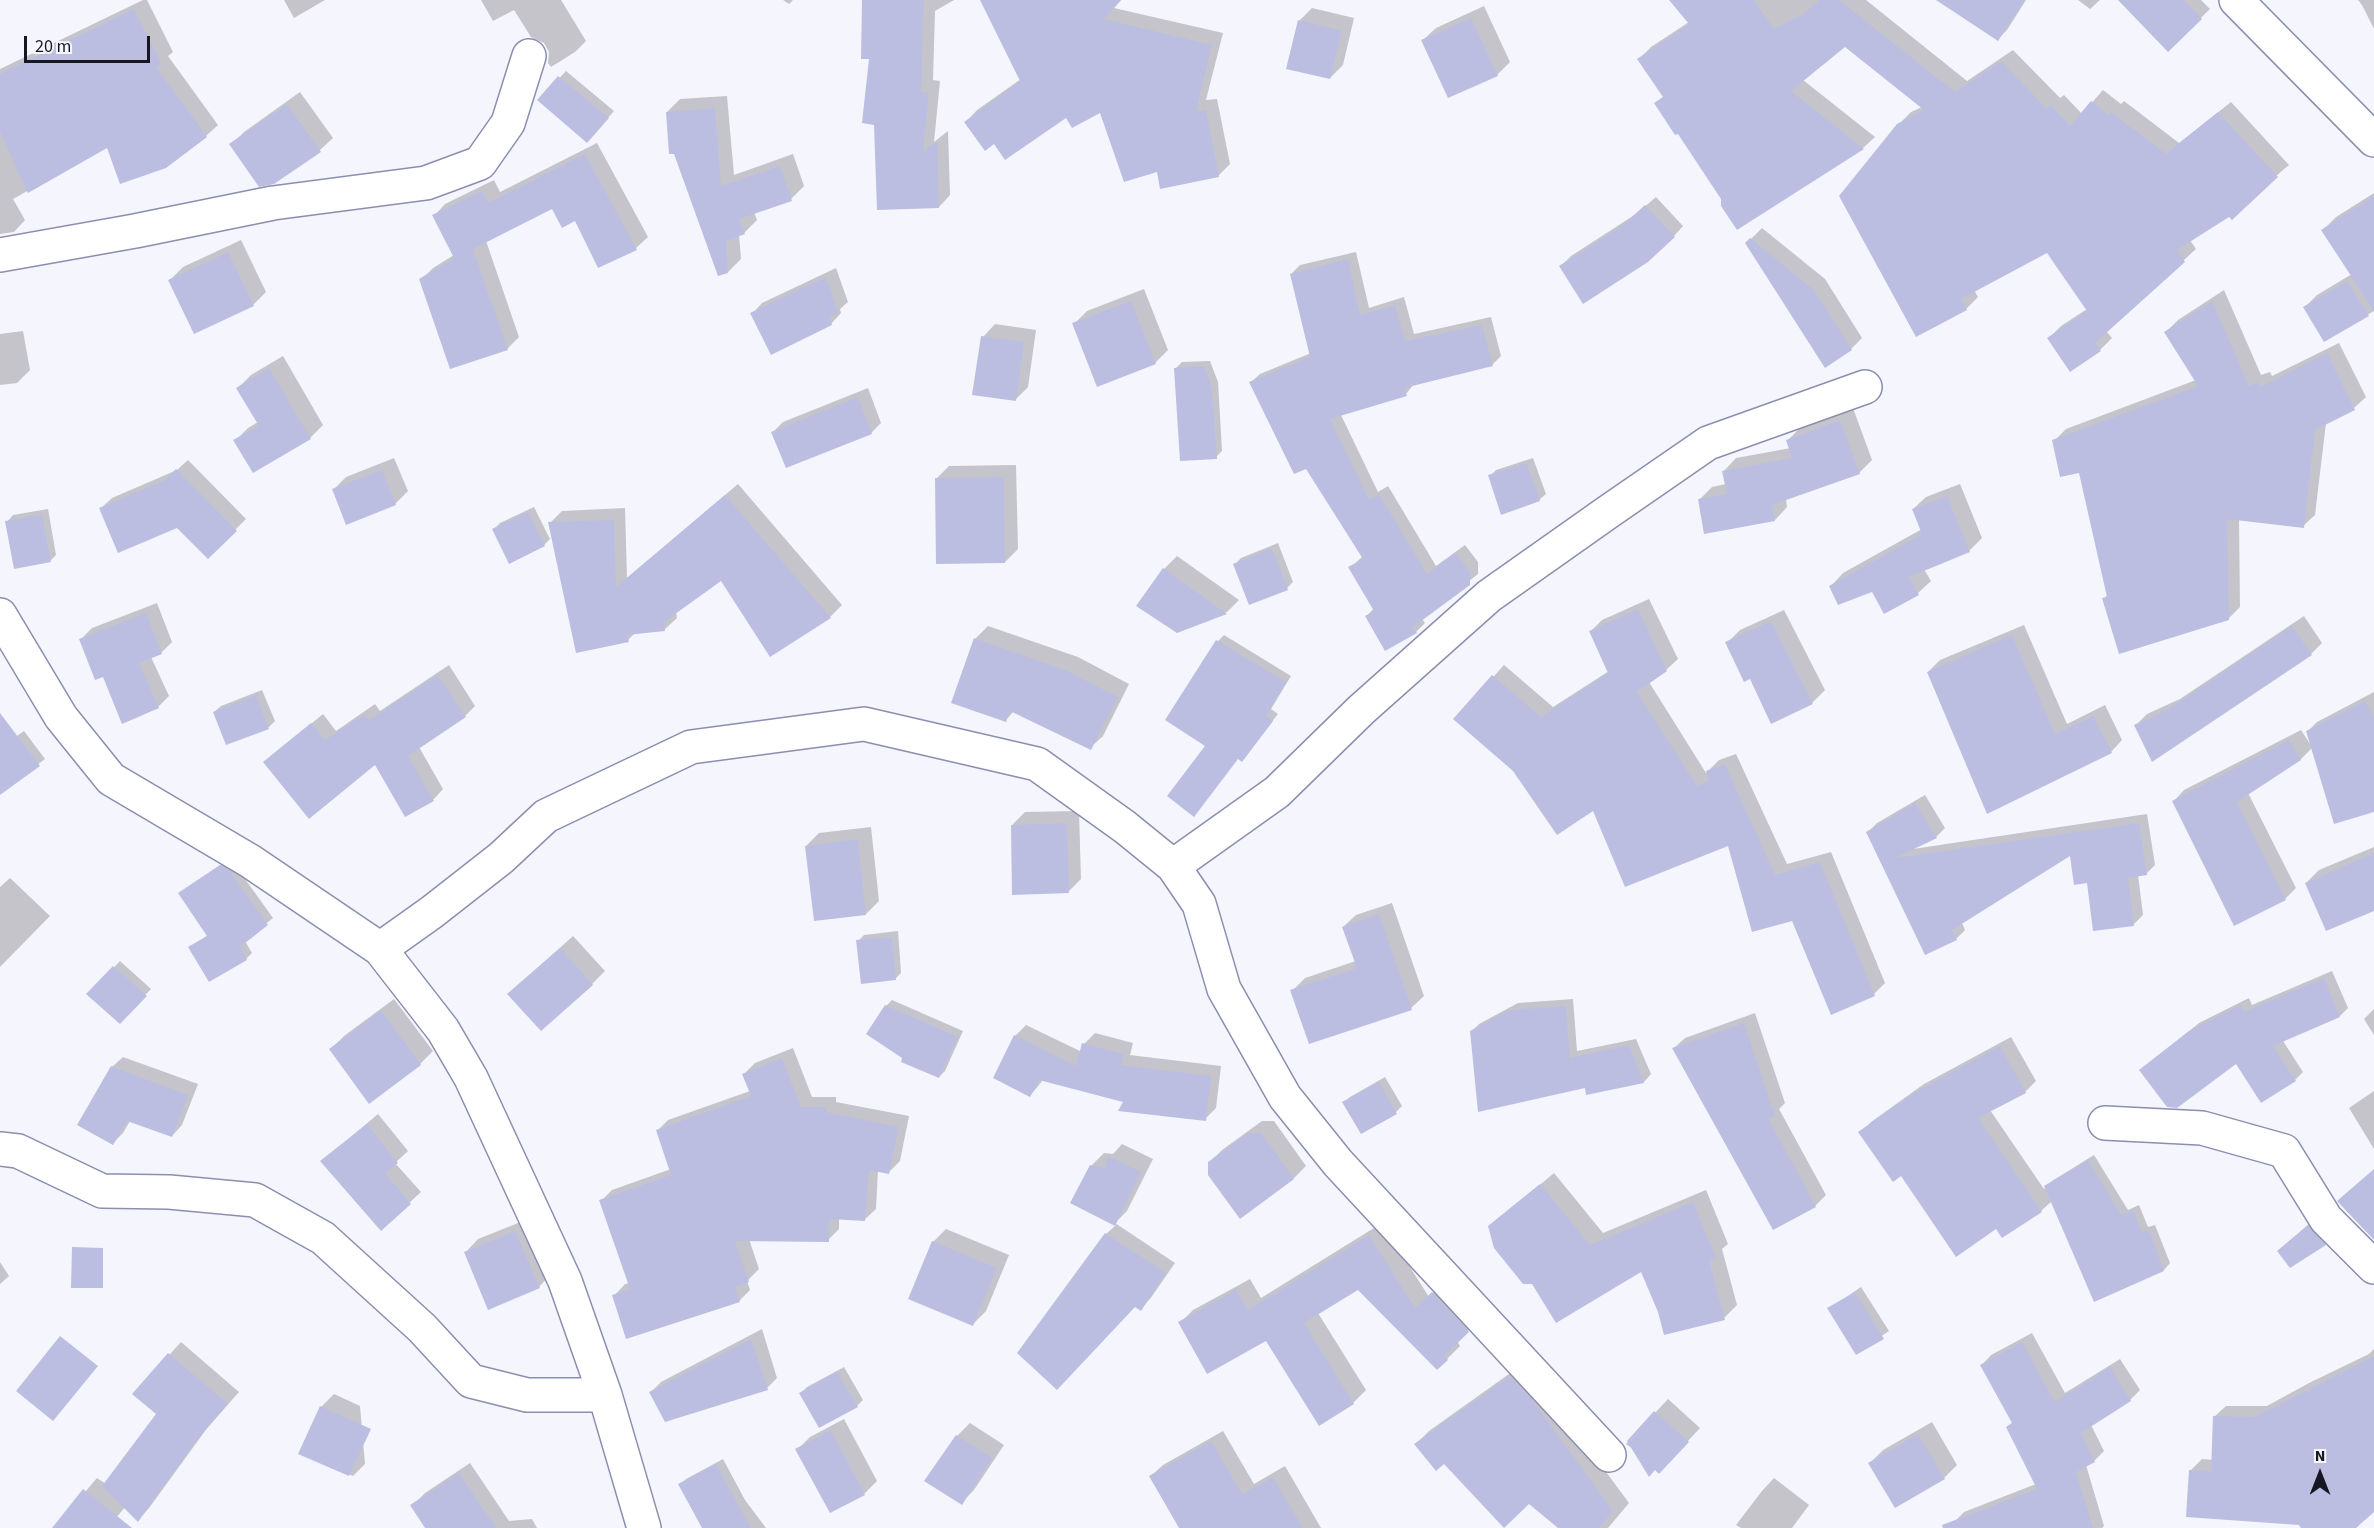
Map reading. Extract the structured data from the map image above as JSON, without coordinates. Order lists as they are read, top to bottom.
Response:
{
  "scale_bar": "20 m",
  "north": "top"
}
